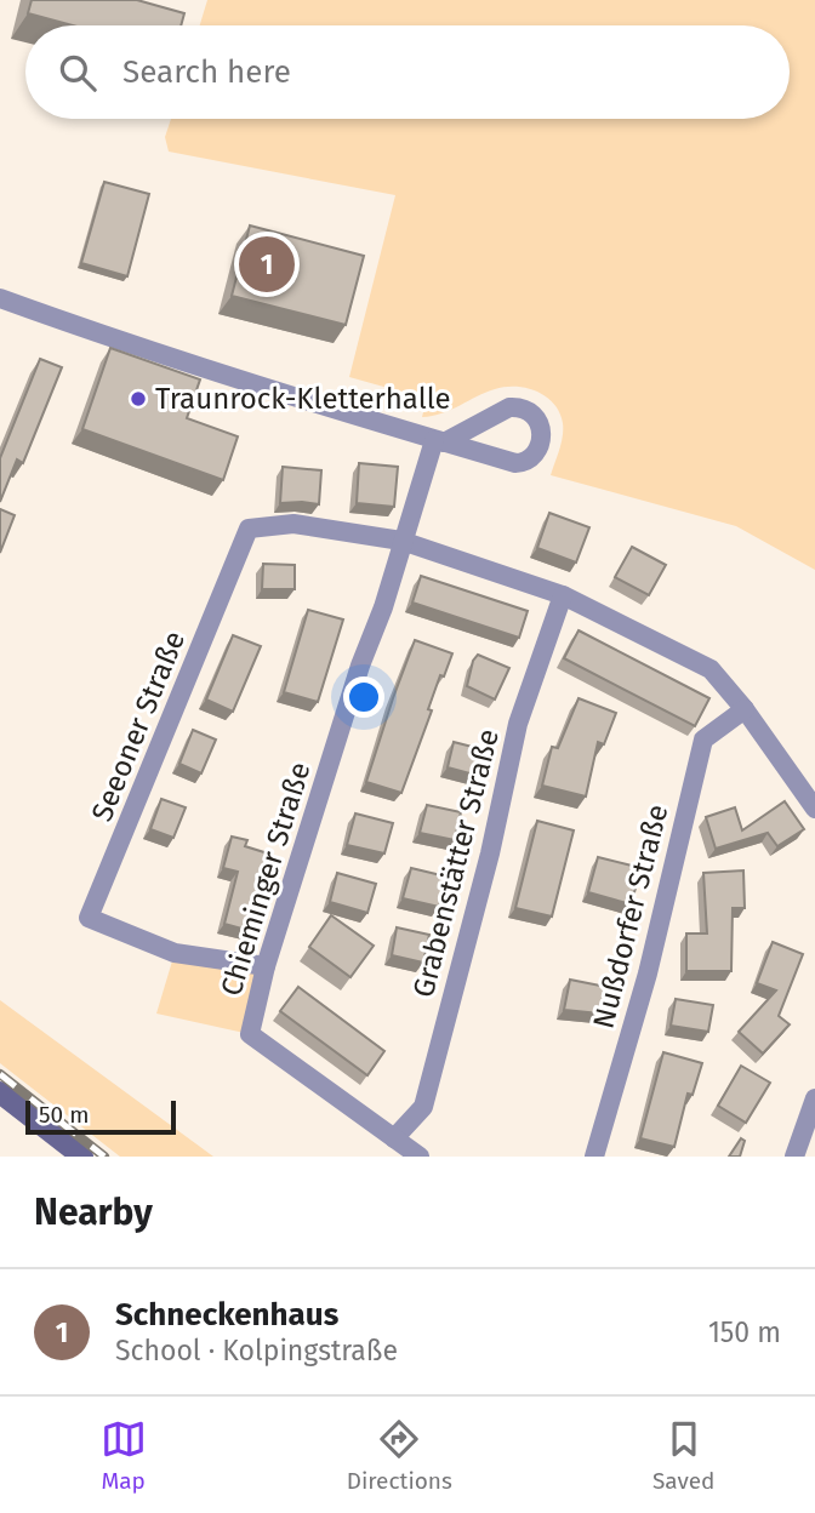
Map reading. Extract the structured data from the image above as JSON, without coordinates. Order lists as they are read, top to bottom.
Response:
{
  "streets": {
    "street": [
      "Seeoner Straße",
      "Grabenstätter Straße",
      "Chieminger Straße",
      "Nußdorfer Straße"
    ]
  },
  "crossings": [
    ["Seeoner Straße", "Chieminger Straße"],
    ["Grabenstätter Straße", "Chieminger Straße"]
  ],
  "places": ["Traunrock-Kletterhalle"],
  "scale_bar": "50 m",
  "page": {
    "search": "Search here",
    "pins": "1",
    "scale": "50 m",
    "heading": "Nearby",
    "list": [
      {
        "mark": "1",
        "name": "Schneckenhaus",
        "note": "School · Kolpingstraße",
        "value": "150 m"
      }
    ],
    "nav": ["Map", "Directions", "Saved"]
  }
}
